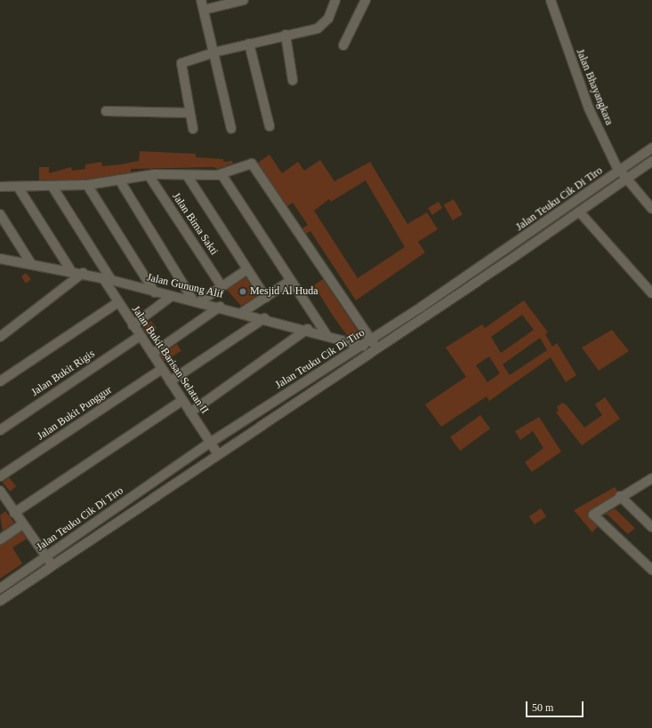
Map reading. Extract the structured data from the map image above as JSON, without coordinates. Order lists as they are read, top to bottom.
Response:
{
  "streets": {
    "street": [
      "Jalan Bhayangkara",
      "Jalan Teuku Cik Di Tiro",
      "Jalan Bima Sakti",
      "Jalan Gunung Alif",
      "Jalan Bukit Barisan Selatan II",
      "Jalan Bukit Rigis",
      "Jalan Bukit Punggur"
    ]
  },
  "crossings": [
    ["Jalan Bhayangkara", "Jalan Teuku Cik Di Tiro"],
    ["Jalan Teuku Cik Di Tiro", "Jalan Gunung Alif"],
    ["Jalan Teuku Cik Di Tiro", "Jalan Bukit Barisan Selatan II"],
    ["Jalan Gunung Alif", "Jalan Bukit Barisan Selatan II"],
    ["Jalan Bukit Barisan Selatan II", "Jalan Bukit Rigis"],
    ["Jalan Bukit Barisan Selatan II", "Jalan Bukit Punggur"]
  ],
  "places": ["Mesjid Al Huda"],
  "scale_bar": "50 m"
}
